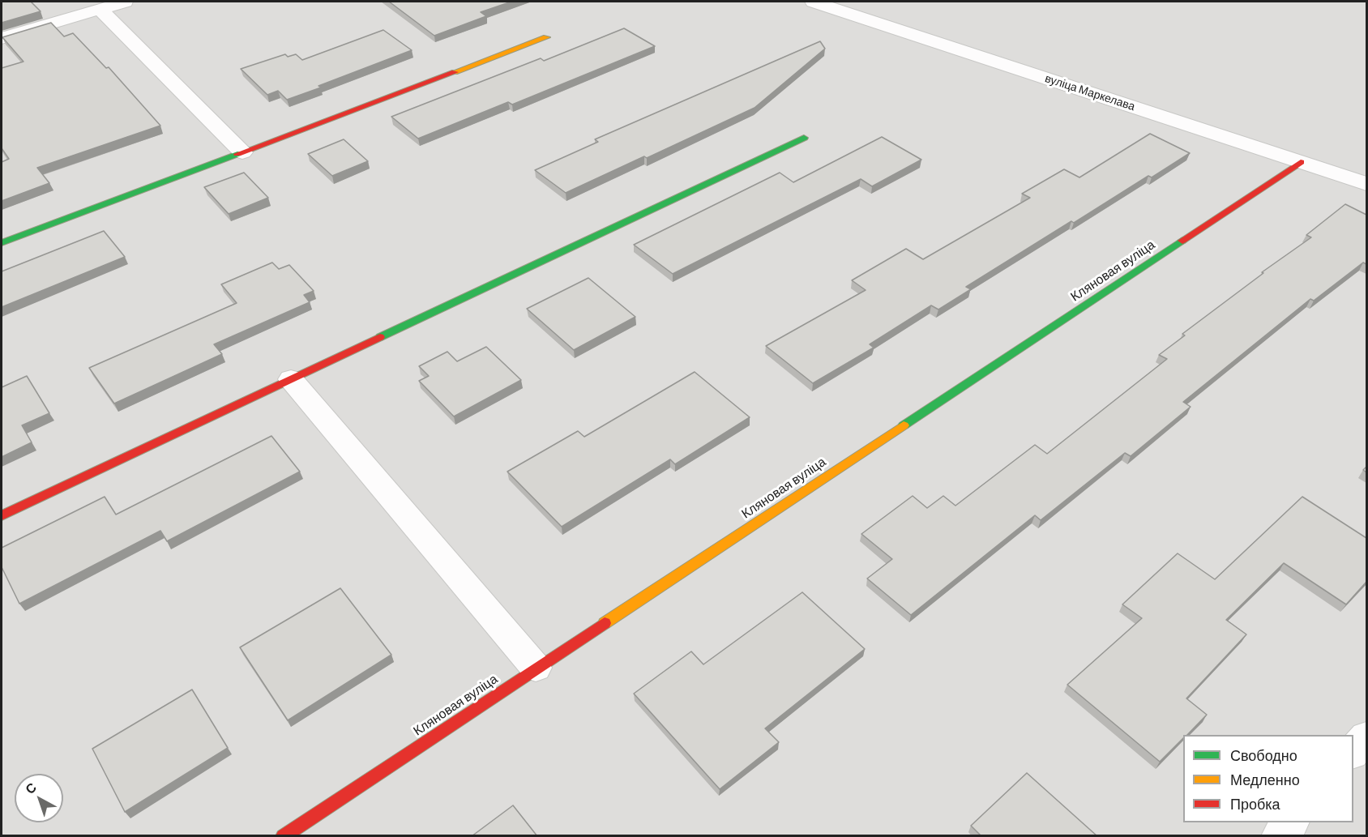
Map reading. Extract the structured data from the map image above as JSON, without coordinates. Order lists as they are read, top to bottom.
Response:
{
  "streets": {
    "street": ["вуліца Маркелава", "Кляновая вуліца"]
  },
  "crossings": [
    ["вуліца Маркелава", "Кляновая вуліца"]
  ],
  "legend": ["Свободно", "Медленно", "Пробка"],
  "north": "top left"
}
